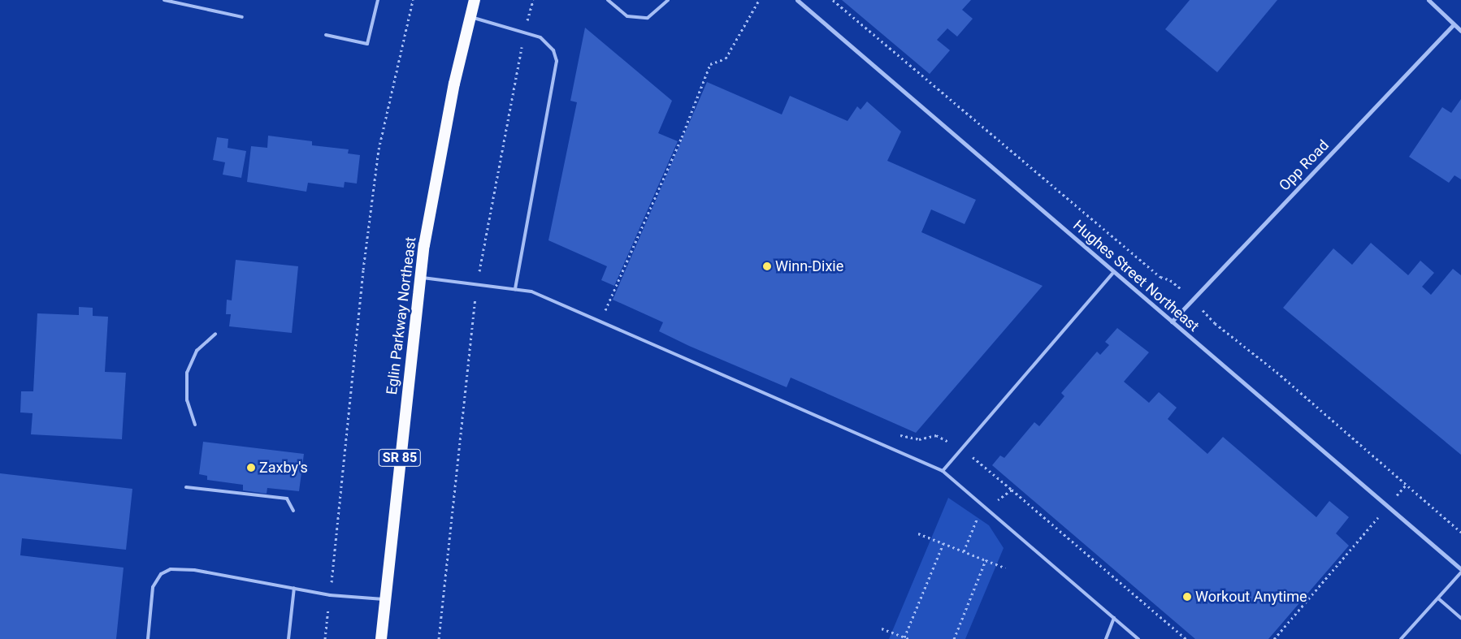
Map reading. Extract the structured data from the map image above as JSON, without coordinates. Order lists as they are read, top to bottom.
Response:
{
  "streets": {
    "highway": ["Eglin Parkway Northeast", "SR 85"],
    "street": ["Opp Road", "Hughes Street Northeast"]
  },
  "crossings": [
    ["Opp Road", "Hughes Street Northeast"]
  ],
  "places": ["Winn-Dixie", "Zaxby's", "Workout Anytime"]
}
